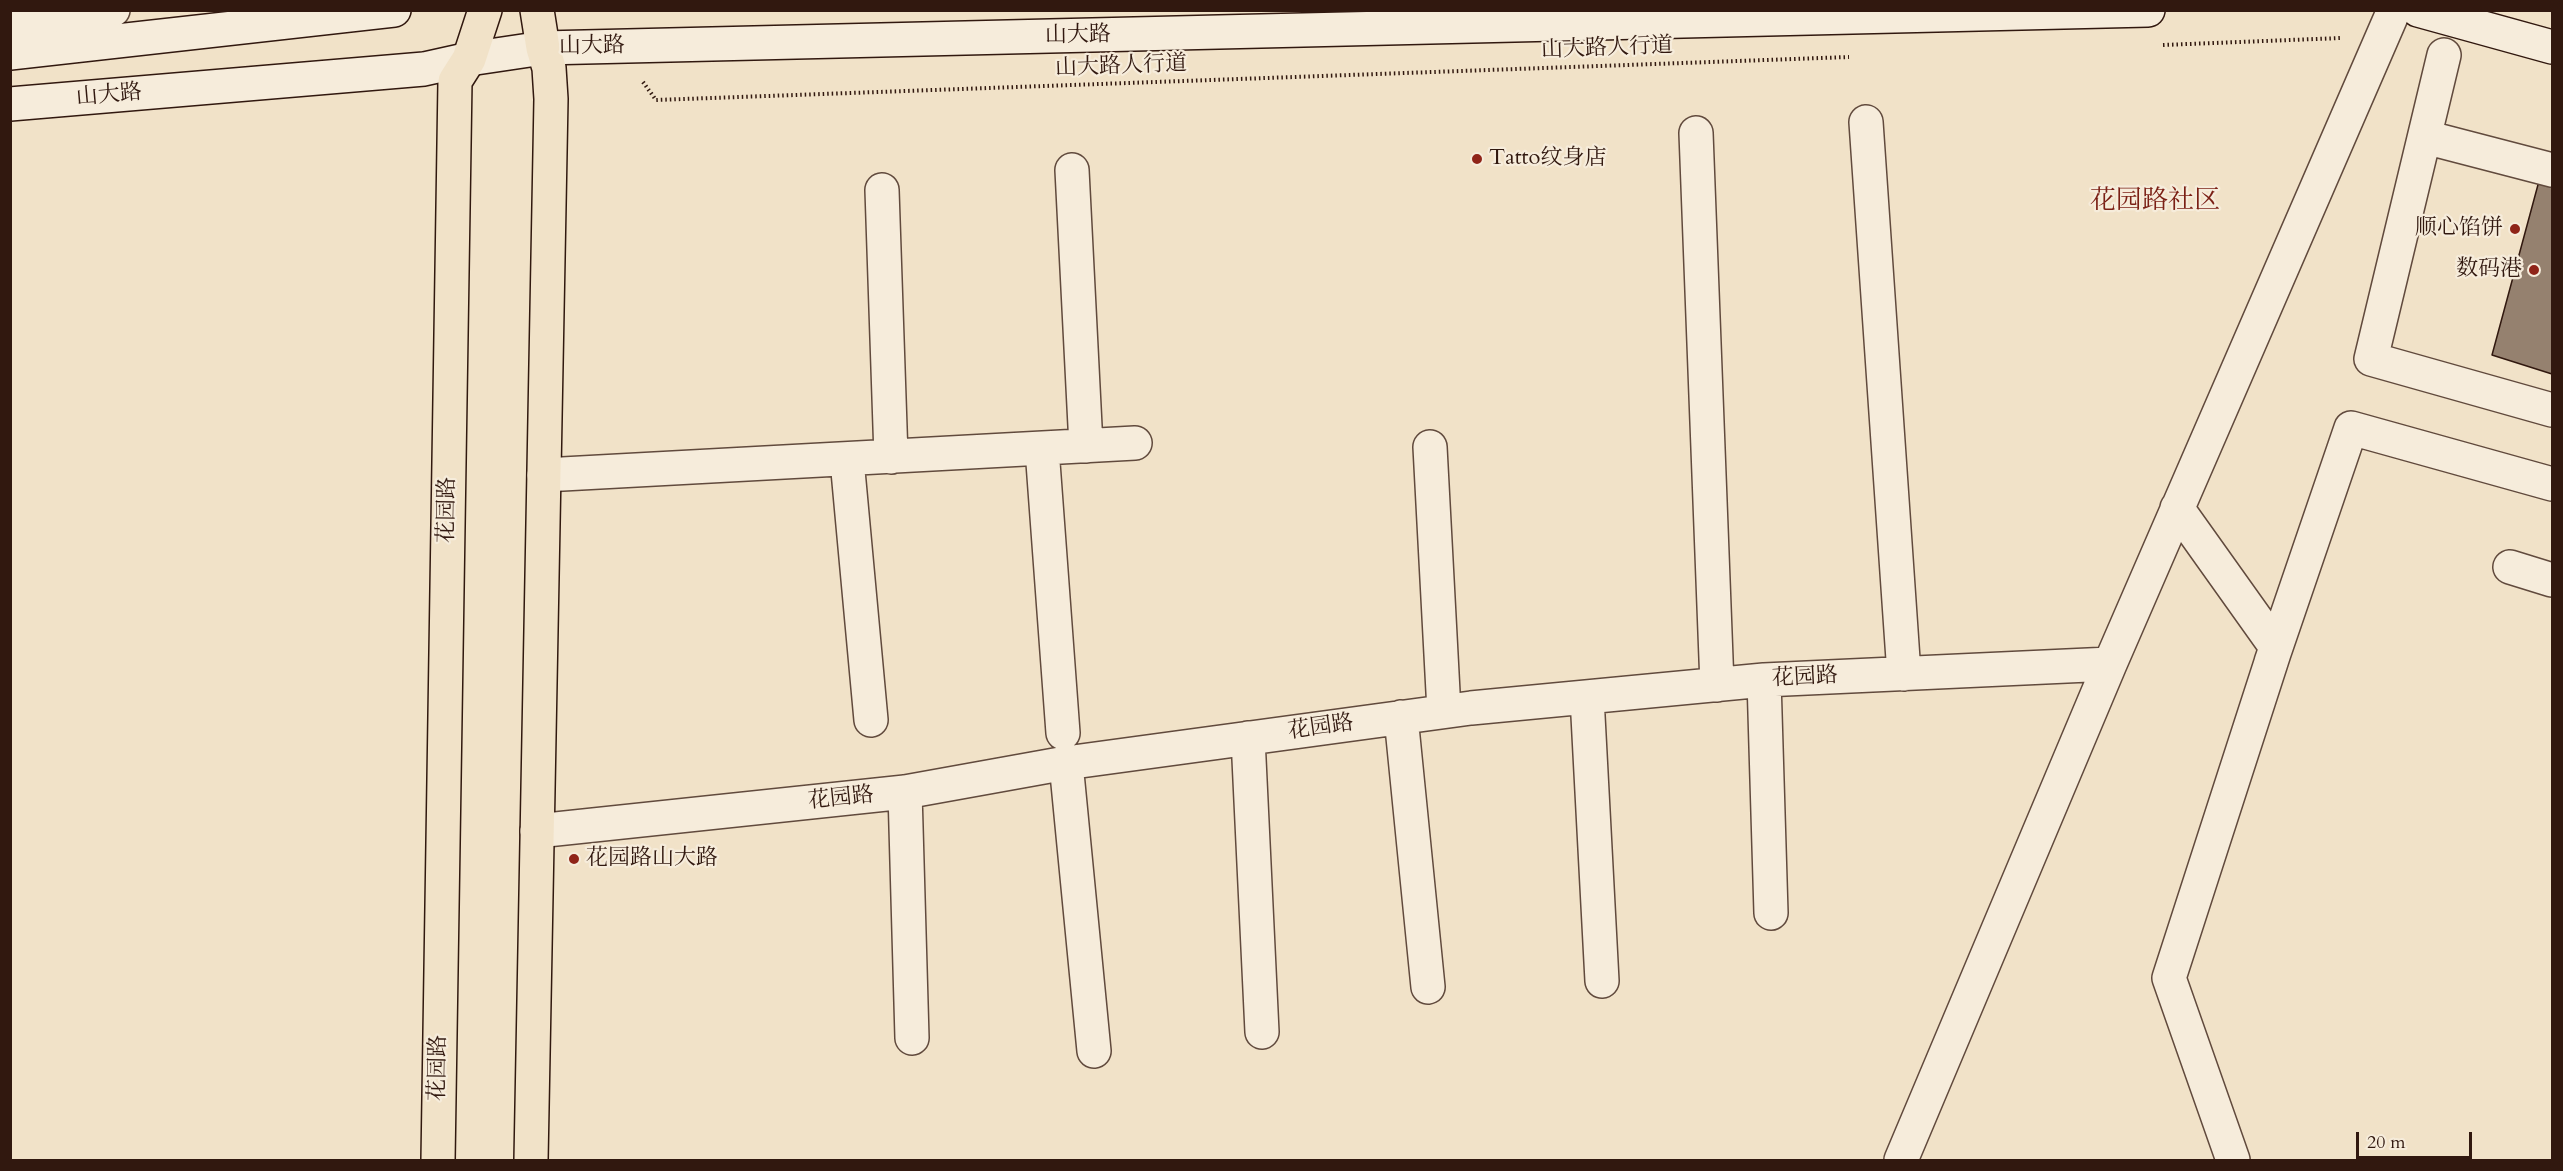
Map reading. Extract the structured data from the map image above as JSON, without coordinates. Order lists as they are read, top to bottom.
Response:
{
  "streets": {
    "main road": ["花园路"],
    "street": ["山大路"],
    "path": ["山大路人行道"]
  },
  "crossings": [
    ["山大路", "花园路"]
  ],
  "districts": ["花园路社区"],
  "places": [
    "Tatto纹身店",
    "顺心馅饼",
    "数码港",
    "花园路山大路"
  ],
  "scale_bar": "20 m"
}
